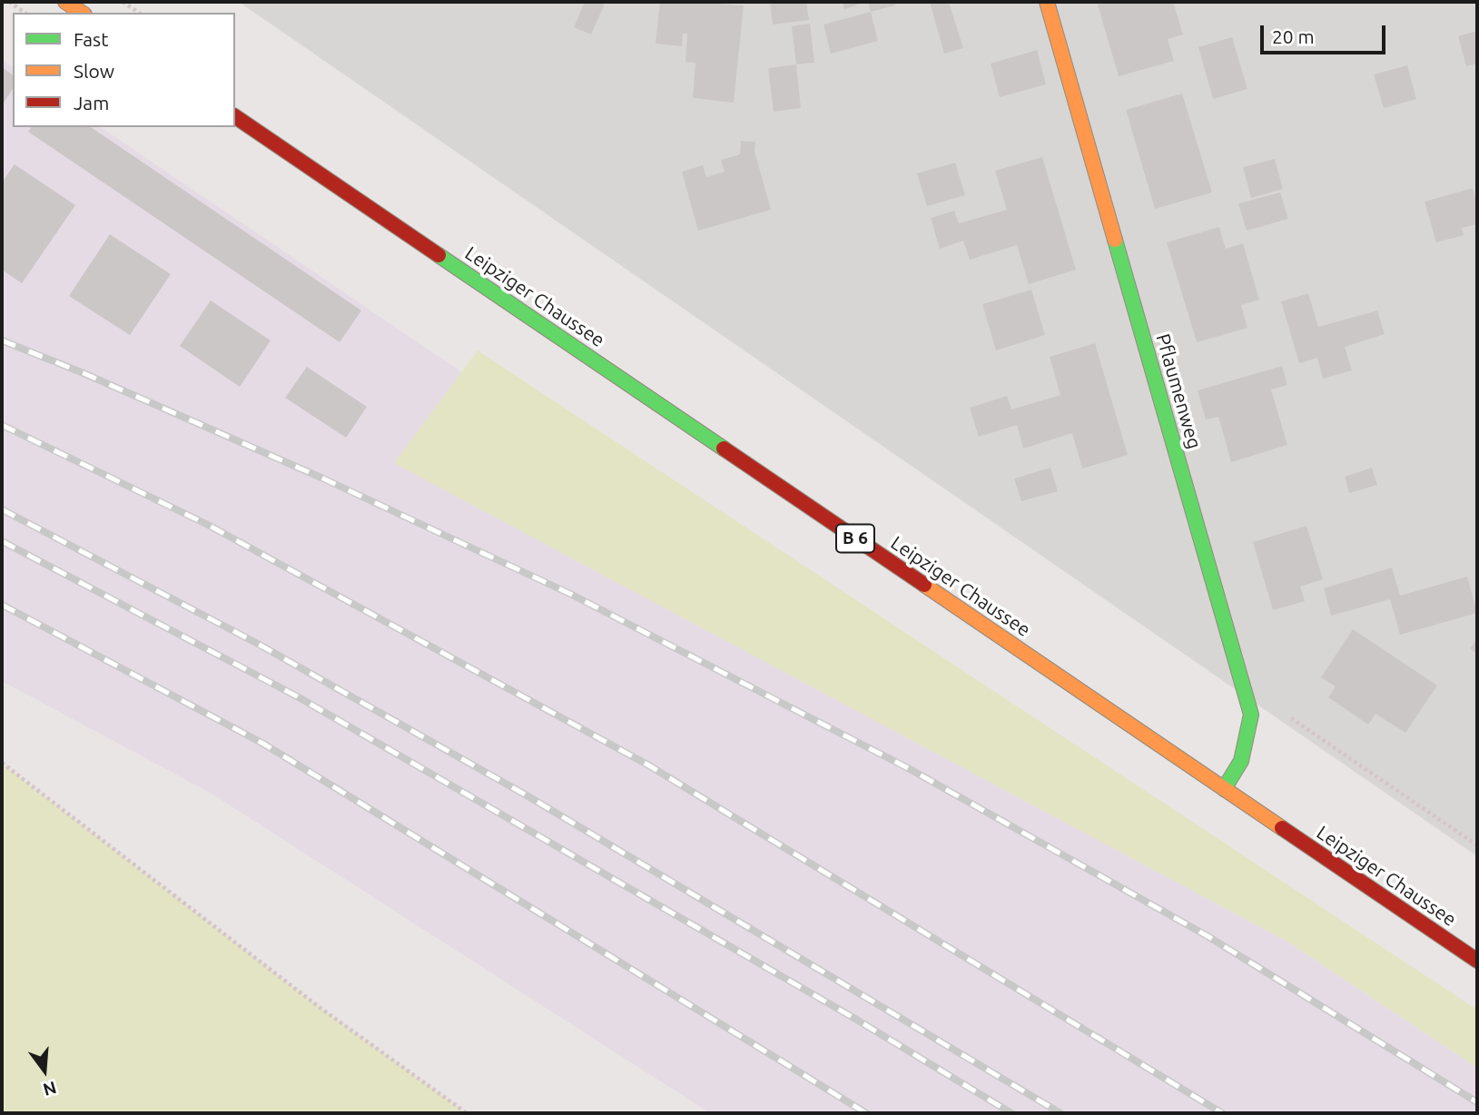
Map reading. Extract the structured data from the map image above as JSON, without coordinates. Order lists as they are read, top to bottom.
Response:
{
  "streets": {
    "main road": ["Leipziger Chaussee", "Pflaumenweg", "B 6"]
  },
  "crossings": [
    ["Leipziger Chaussee", "Pflaumenweg"]
  ],
  "legend": ["Fast", "Slow", "Jam"],
  "scale_bar": "20 m",
  "north": "bottom"
}
